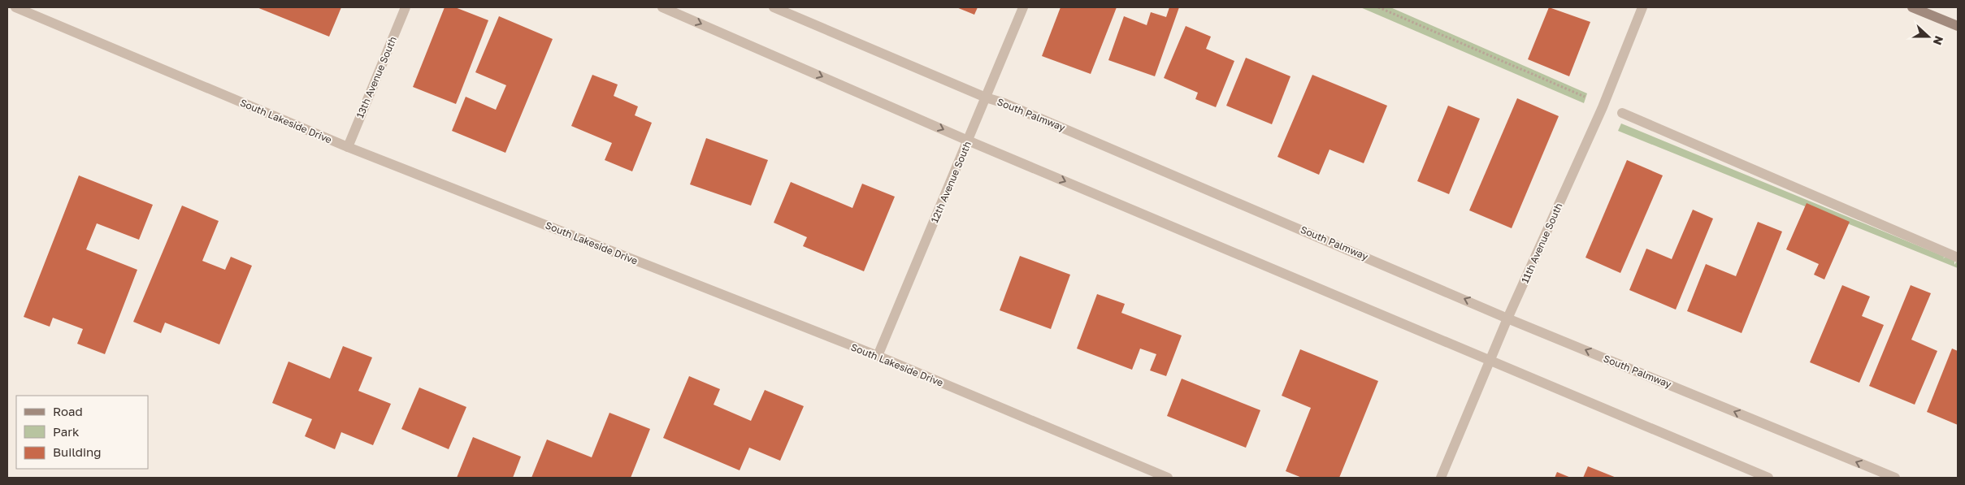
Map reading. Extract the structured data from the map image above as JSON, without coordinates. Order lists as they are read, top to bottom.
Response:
{
  "streets": {
    "street": [
      "13th Avenue South",
      "South Palmway",
      "South Lakeside Drive",
      "12th Avenue South",
      "11th Avenue South"
    ]
  },
  "crossings": [
    ["13th Avenue South", "South Lakeside Drive"],
    ["South Palmway", "12th Avenue South"],
    ["South Palmway", "11th Avenue South"],
    ["South Lakeside Drive", "12th Avenue South"]
  ],
  "legend": ["Road", "Park", "Building"],
  "north": "right"
}
